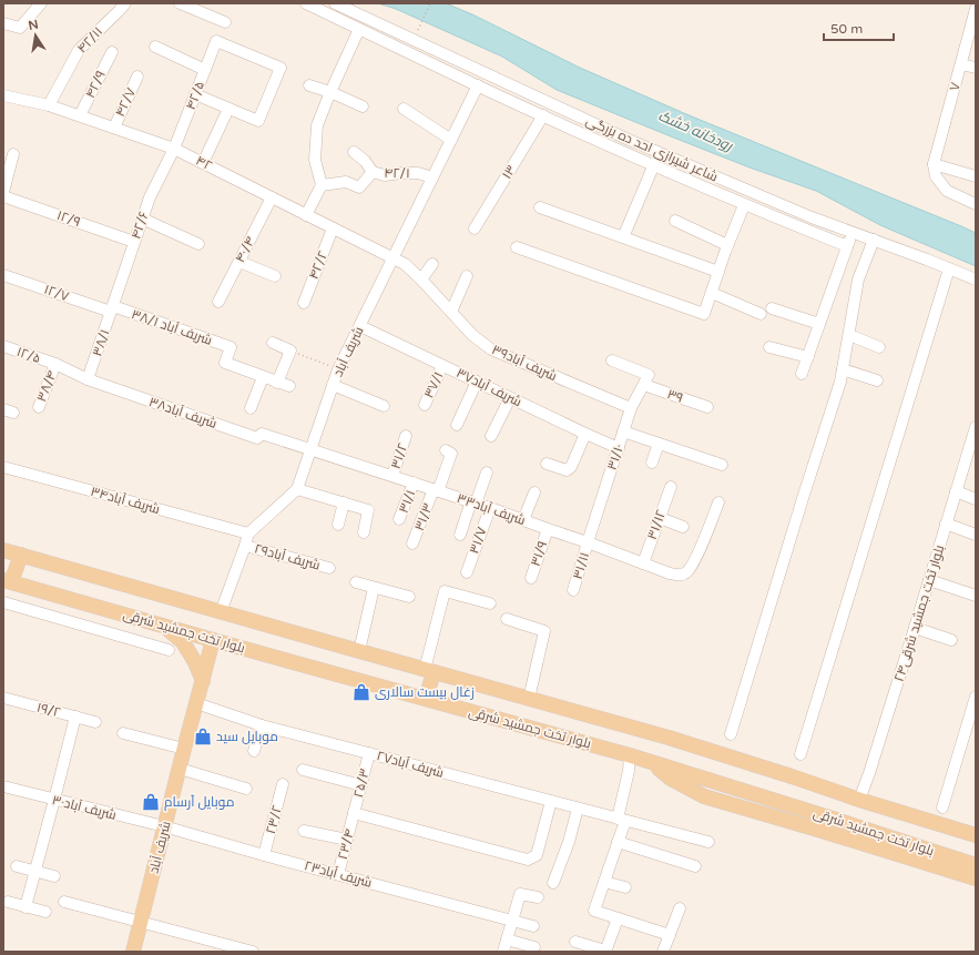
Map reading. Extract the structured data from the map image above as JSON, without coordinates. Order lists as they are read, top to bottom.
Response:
{
  "streets": {
    "main road": ["شریف آباد", "بلوار تخت جمشید شرقی"],
    "street": [
      "۴۲/۱۱",
      "۴۲/۹",
      "۷",
      "۴۲/۵",
      "۴۲/۷",
      "شاعر شیرازی احد ده بزرگی",
      "۴۲",
      "۱۳",
      "۴۲/۱",
      "۱۲/۹",
      "۴۲/۶",
      "۴۰/۴",
      "۴۲/۲",
      "۱۲/۷",
      "۳۸/۱ شریف آباد",
      "۳۸/۱",
      "۱۲/۵",
      "شریف آباد۳۹",
      "۳۷/۱",
      "۳۸/۴",
      "شریف آباد۳۷",
      "۳۹",
      "شریف آباد۳۸",
      "۳۱/۲",
      "۳۱/۱۰",
      "شریف آباد۳۴",
      "۳۱/۱",
      "شریف آباد۳۳",
      "۳۱/۳",
      "۳۱/۱۲",
      "۳۱/۷",
      "۳۱/۹",
      "شریف آباد۲۹",
      "۳۱/۱۱",
      "بلوار تخت جمشید شرقی۲۴",
      "۱۹/۲",
      "شریف آباد۲۷",
      "۲۵/۳",
      "شریف آباد۳۰",
      "۲۳/۲",
      "۲۳/۴",
      "شریف آباد۲۳"
    ]
  },
  "crossings": [
    ["۴۲/۱۱", "۴۲"],
    ["۴۲/۹", "۴۲"],
    ["۴۲/۵", "۴۲"],
    ["۴۲/۵", "۴۲/۶"],
    ["۴۲/۷", "۴۲"],
    ["۴۲", "۴۲/۶"],
    ["۴۲", "۴۰/۴"],
    ["۴۲", "۴۲/۲"],
    ["۴۲", "شریف آباد"],
    ["۴۲", "شریف آباد۳۹"],
    ["۴۲/۱", "شریف آباد"],
    ["۱۲/۹", "۴۲/۶"],
    ["۴۲/۶", "۱۲/۷"],
    ["۴۲/۶", "۳۸/۱ شریف آباد"],
    ["۴۲/۶", "۳۸/۱"],
    ["۱۲/۷", "۳۸/۱ شریف آباد"],
    ["۱۲/۷", "۳۸/۱"],
    ["۳۸/۱ شریف آباد", "۳۸/۱"],
    ["۳۸/۱", "شریف آباد۳۸"],
    ["شریف آباد", "شریف آباد۳۹"],
    ["شریف آباد", "شریف آباد۳۷"],
    ["شریف آباد", "شریف آباد۳۸"],
    ["شریف آباد", "شریف آباد۳۴"],
    ["شریف آباد", "شریف آباد۳۳"],
    ["شریف آباد", "بلوار تخت جمشید شرقی"],
    ["شریف آباد", "شریف آباد۲۷"],
    ["شریف آباد", "شریف آباد۳۰"],
    ["شریف آباد", "شریف آباد۲۳"],
    ["۱۲/۵", "۳۸/۴"],
    ["۱۲/۵", "شریف آباد۳۸"],
    ["شریف آباد۳۹", "۳۱/۱۰"],
    ["۳۷/۱", "شریف آباد۳۷"],
    ["۳۸/۴", "شریف آباد۳۸"],
    ["شریف آباد۳۷", "۳۱/۱۰"],
    ["۳۹", "۳۱/۱۰"],
    ["شریف آباد۳۸", "شریف آباد۳۳"],
    ["۳۱/۲", "شریف آباد۳۳"],
    ["۳۱/۱۰", "شریف آباد۳۳"],
    ["۳۱/۱۰", "۳۱/۱۱"],
    ["۳۱/۱", "شریف آباد۳۳"],
    ["شریف آباد۳۳", "۳۱/۳"],
    ["شریف آباد۳۳", "۳۱/۱۲"],
    ["شریف آباد۳۳", "۳۱/۷"],
    ["شریف آباد۳۳", "۳۱/۹"],
    ["شریف آباد۳۳", "۳۱/۱۱"],
    ["بلوار تخت جمشید شرقی۲۴", "بلوار تخت جمشید شرقی"],
    ["شریف آباد۲۷", "۲۵/۳"],
    ["۲۵/۳", "۲۳/۴"],
    ["شریف آباد۳۰", "شریف آباد۲۳"],
    ["۲۳/۲", "شریف آباد۲۳"],
    ["۲۳/۴", "شریف آباد۲۳"]
  ],
  "water": ["رودخانه خشک"],
  "places": {
    "shop": ["زغال بیست سالاری", "موبایل سید", "موبایل آرسام"]
  },
  "scale_bar": "50 m",
  "north": "top"
}
